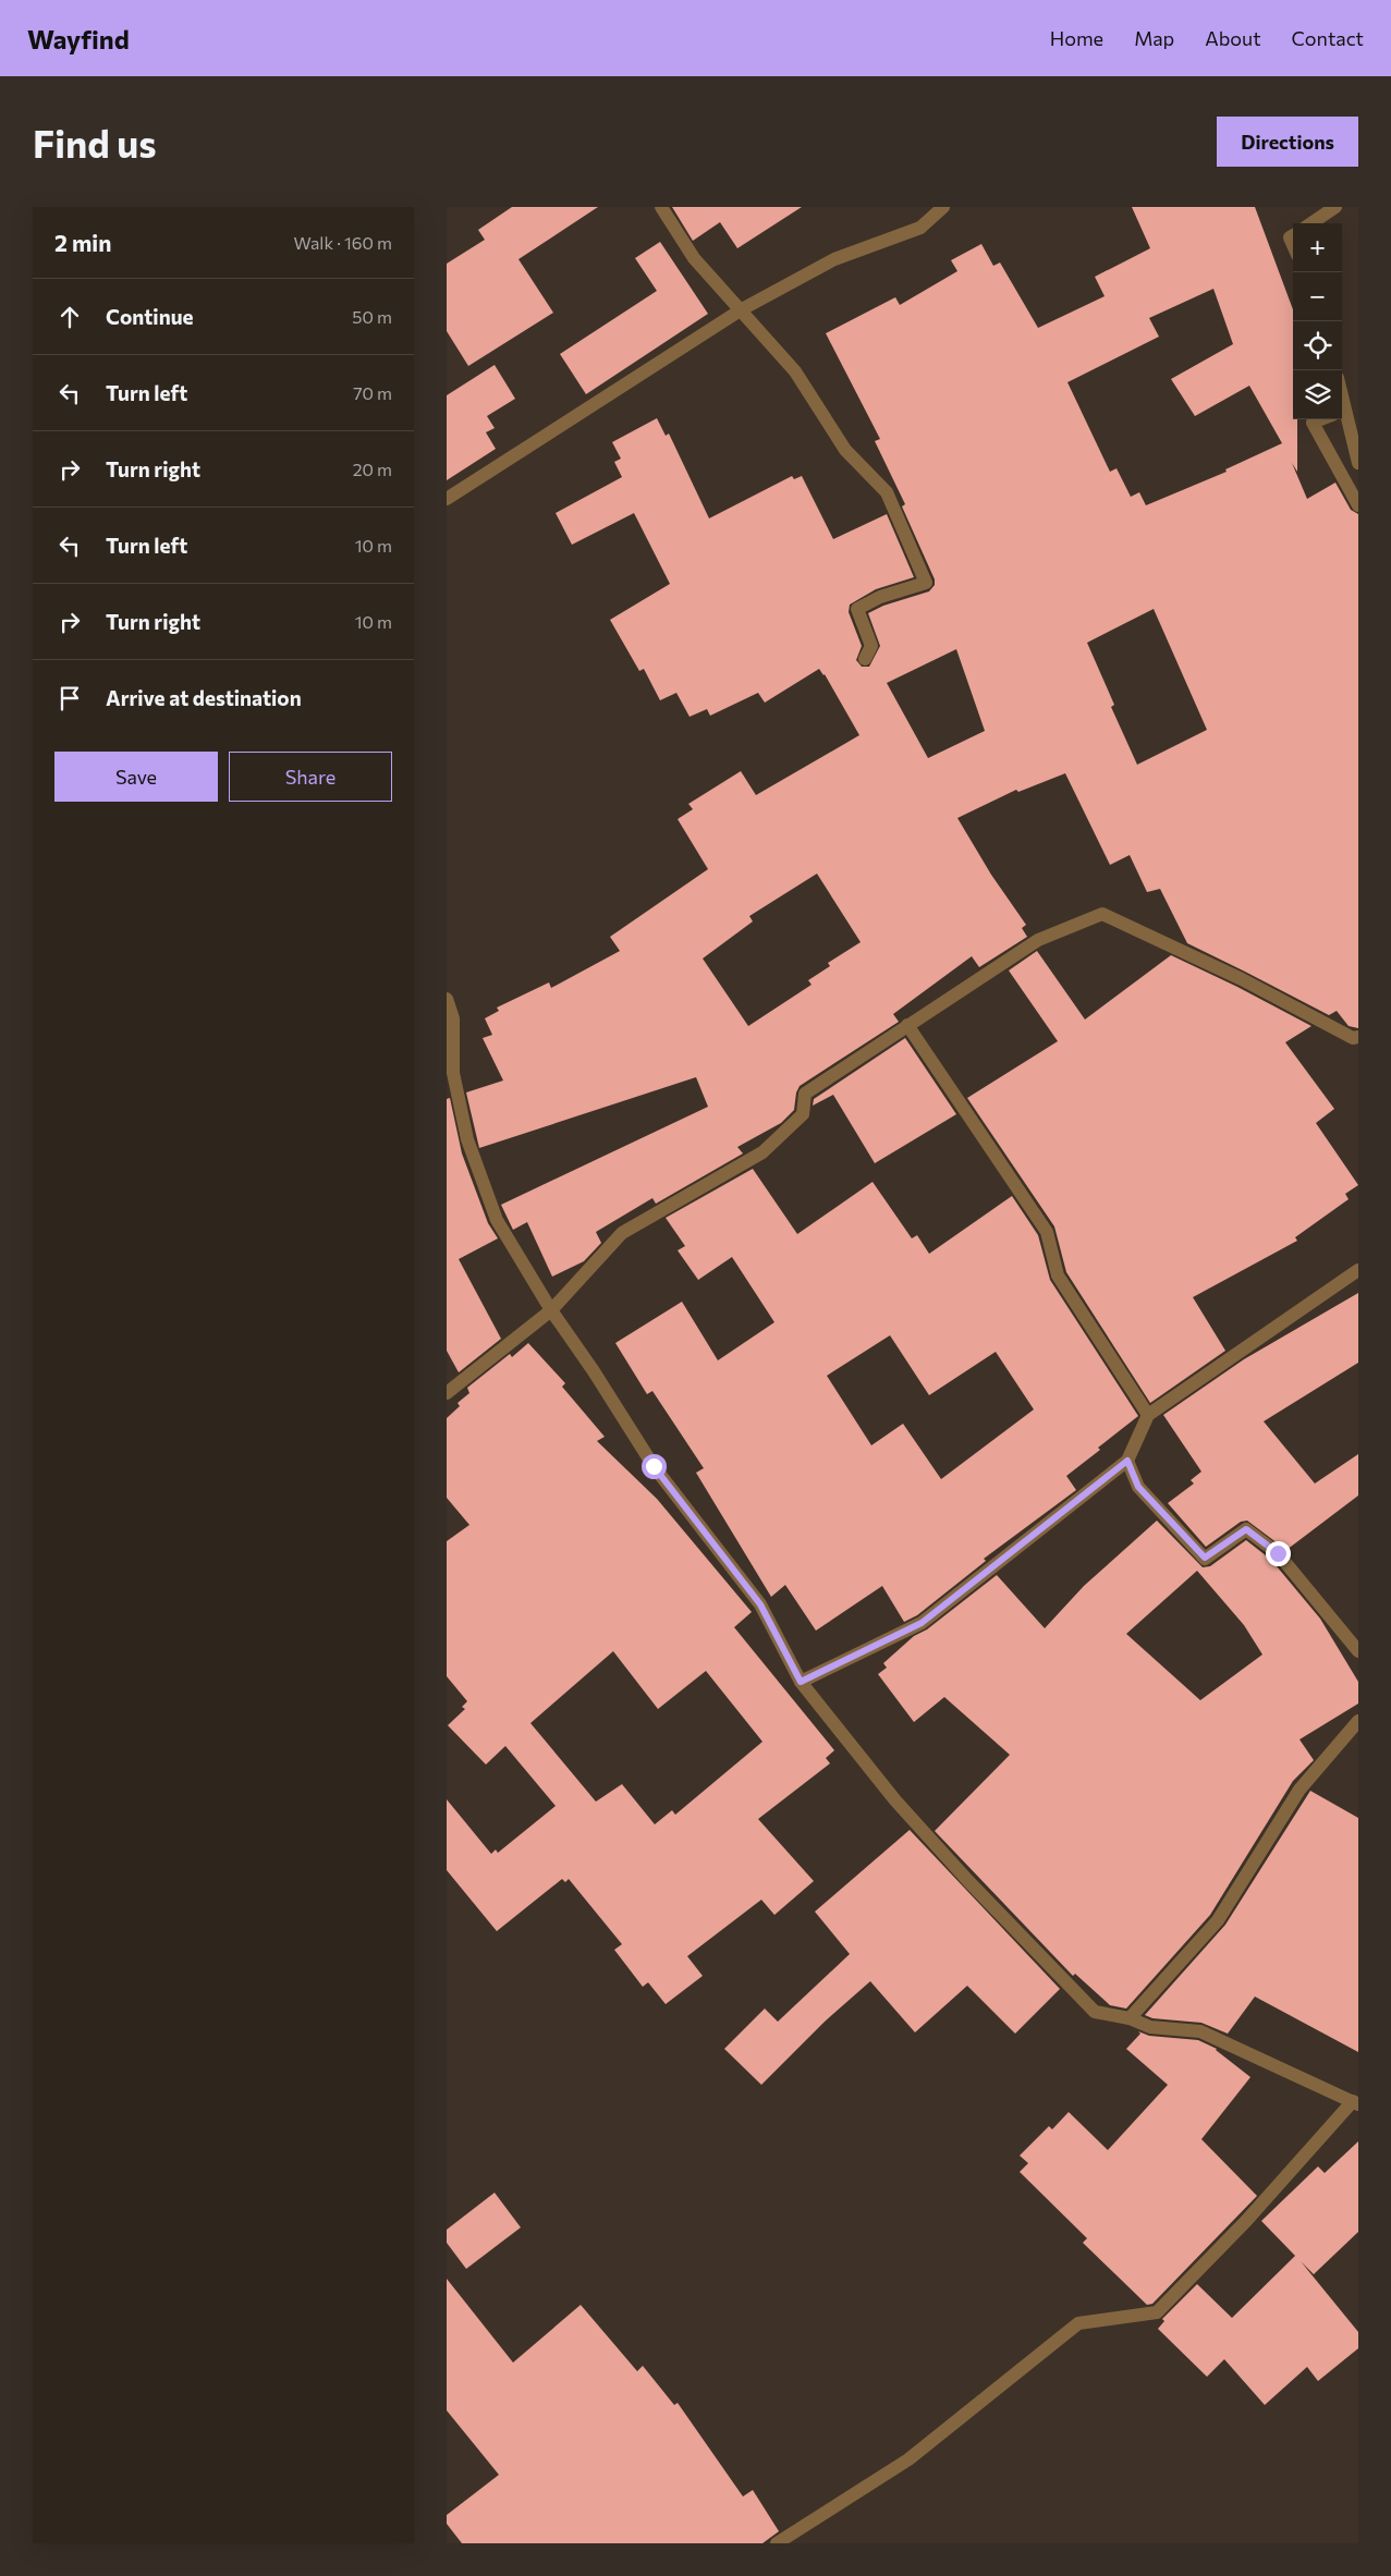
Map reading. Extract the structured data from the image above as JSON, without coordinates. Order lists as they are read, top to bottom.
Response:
{
  "page": {
    "header": "Wayfind",
    "nav": [
      "Home",
      "Map",
      "About",
      "Contact"
    ],
    "buttons": [
      "Directions",
      ["Save", "Share"]
    ],
    "title": "Find us",
    "heading": ["2 min", "Walk · 160 m"],
    "map_buttons": ["+", "−"],
    "list": [
      ["Continue", "50 m"],
      ["Turn left", "70 m"],
      ["Turn right", "20 m"],
      ["Turn left", "10 m"],
      ["Turn right", "10 m"],
      "Arrive at destination"
    ]
  }
}
